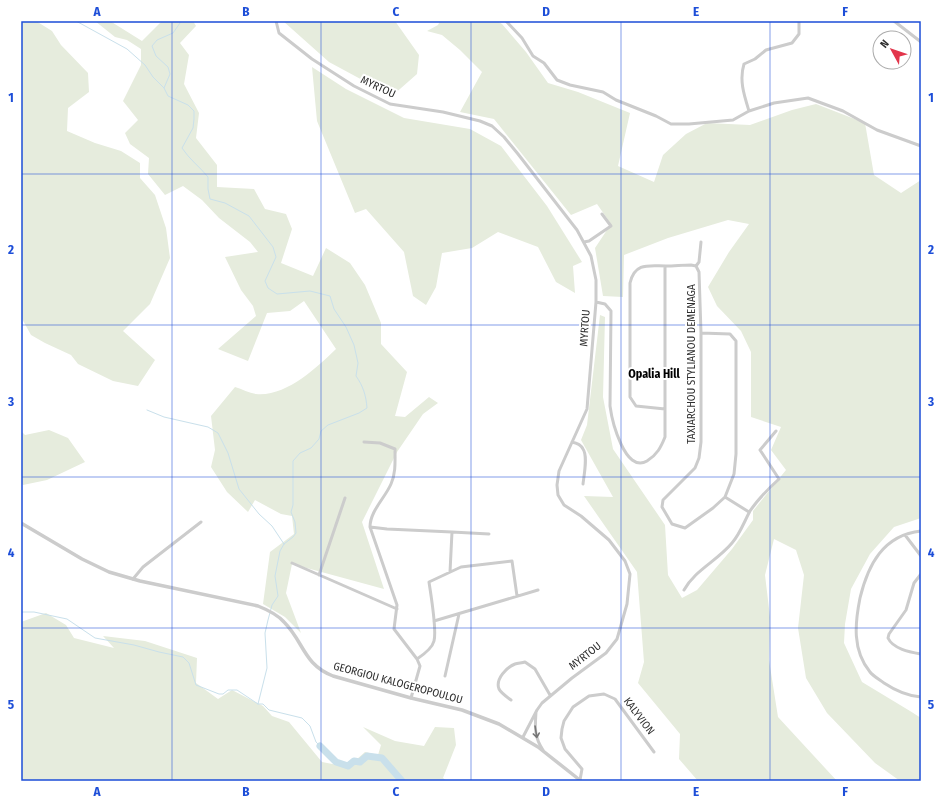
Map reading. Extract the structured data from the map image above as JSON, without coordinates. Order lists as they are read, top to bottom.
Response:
{
  "streets": {
    "street": [
      "MYRTOU",
      "TAXIARCHOU STYLIANOU DEMENAGA",
      "GEORGIOU KALOGEROPOULOU",
      "KALYVION"
    ]
  },
  "crossings": [
    ["MYRTOU", "GEORGIOU KALOGEROPOULOU"],
    ["GEORGIOU KALOGEROPOULOU", "KALYVION"]
  ],
  "districts": ["Opalia Hill"],
  "north": "top left",
  "grid": {
    "columns": [
      "A",
      "B",
      "C",
      "D",
      "E",
      "F"
    ],
    "rows": [
      "1",
      "2",
      "3",
      "4",
      "5"
    ]
  }
}
